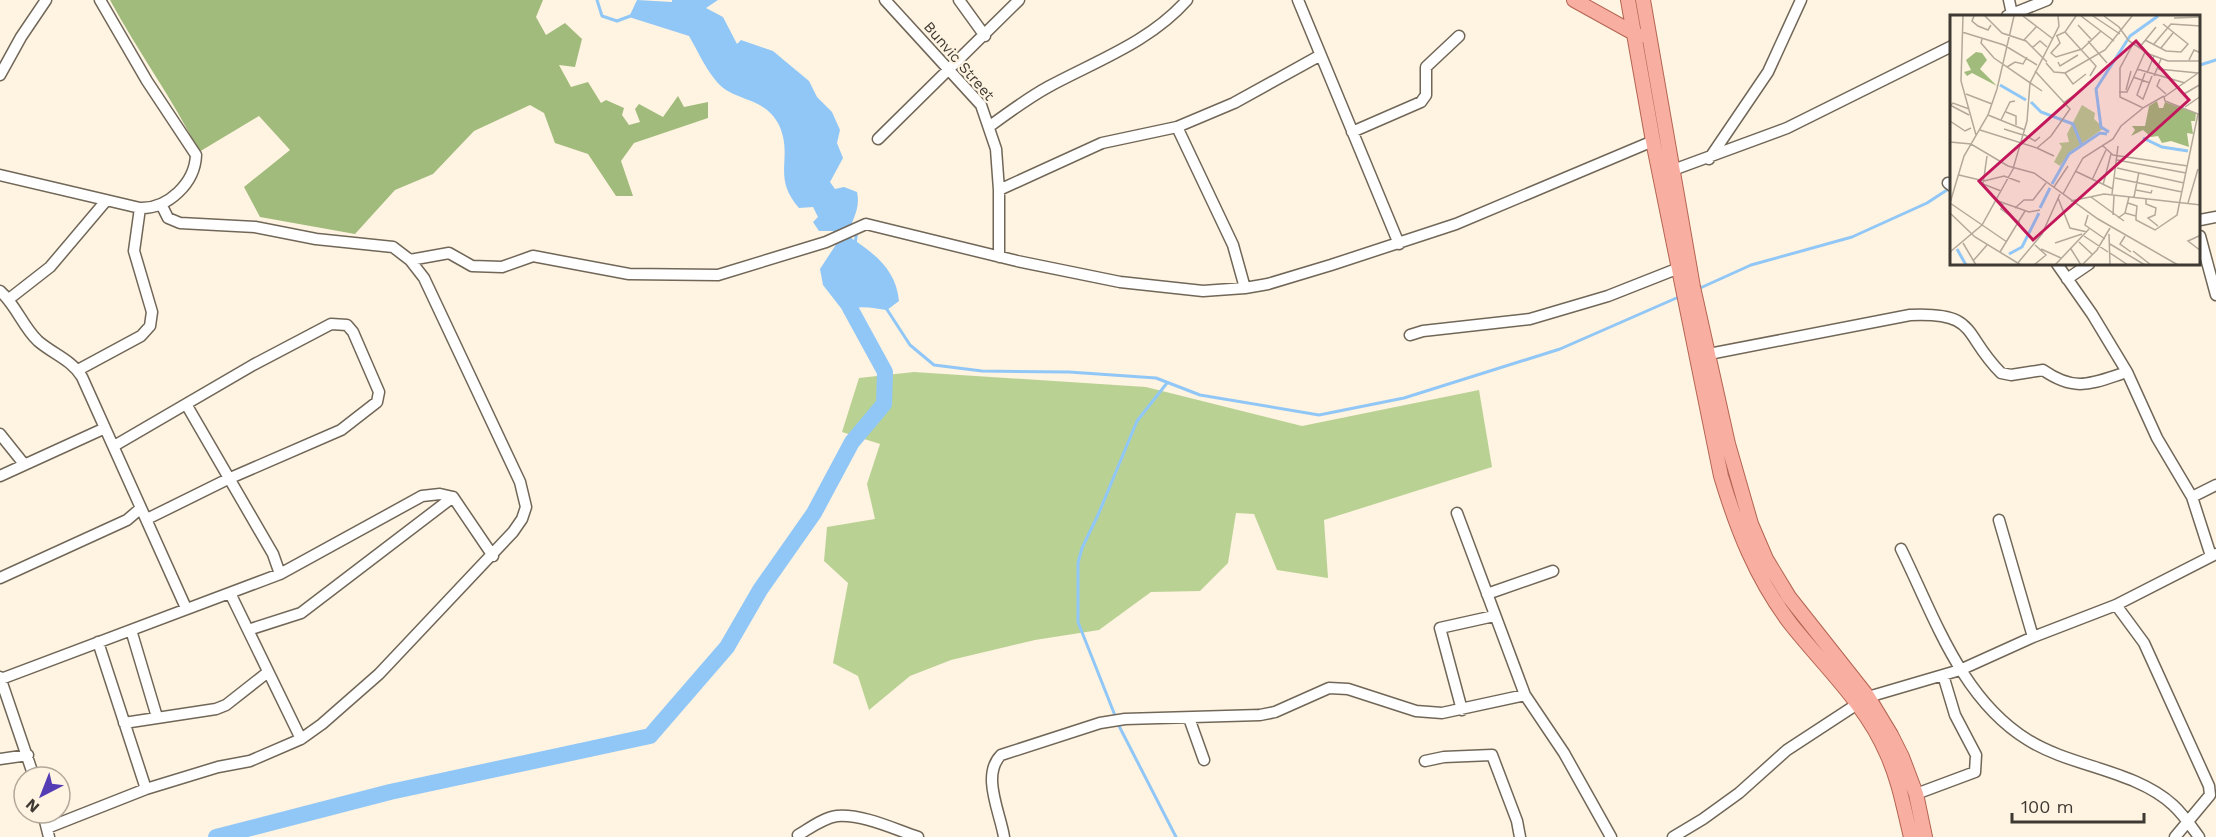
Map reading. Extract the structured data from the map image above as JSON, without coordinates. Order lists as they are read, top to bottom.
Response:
{
  "streets": {
    "street": ["Bunvic Street"]
  },
  "scale_bar": "100 m",
  "north": "bottom left"
}
